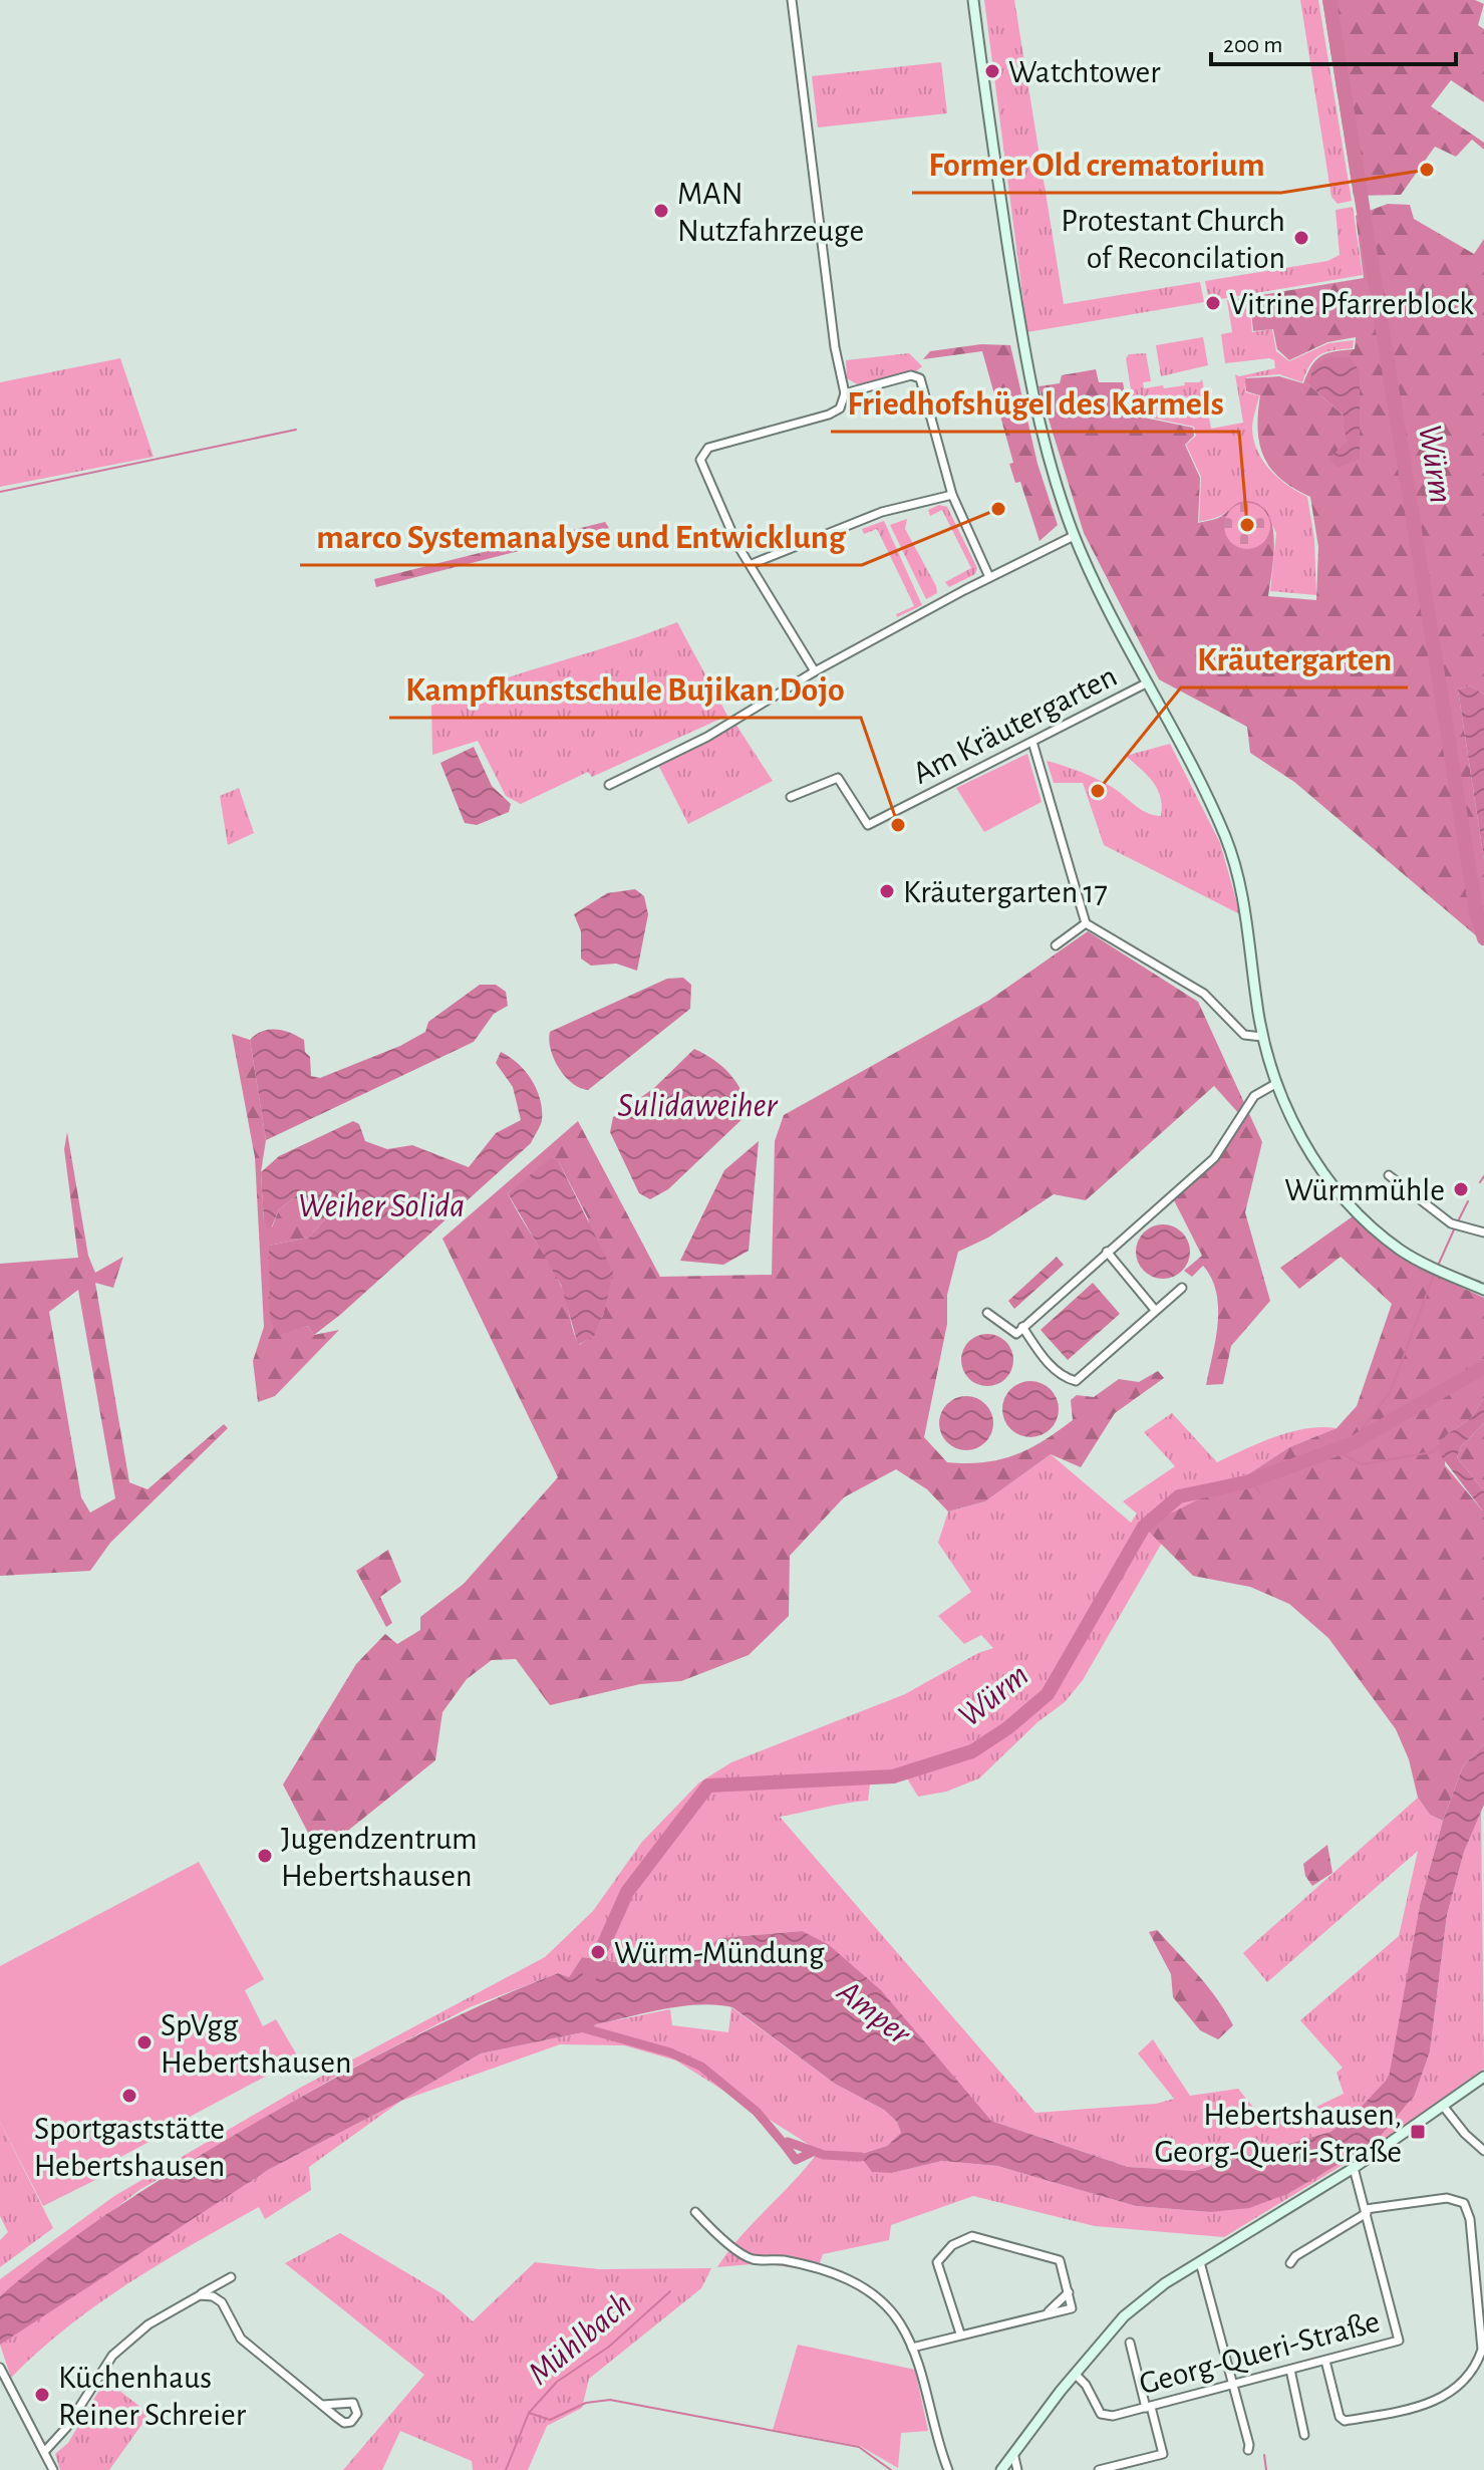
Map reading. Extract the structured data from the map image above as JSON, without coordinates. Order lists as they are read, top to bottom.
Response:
{
  "streets": {
    "street": ["Am Kräutergarten", "Georg-Queri-Straße"]
  },
  "water": [
    "Würm",
    "Sulidaweiher",
    "Weiher Solida",
    "Amper",
    "Mühlbach"
  ],
  "places": {
    "other": [
      "Watchtower",
      "Former Old crematorium",
      "MAN Nutzfahrzeuge",
      "Protestant Church of Reconcilation",
      "Vitrine Pfarrerblock",
      "marco Systemanalyse und Entwicklung",
      "Friedhofshügel des Karmels",
      "Kräutergarten",
      "Kampfkunstschule Bujikan Dojo",
      "Kräutergarten 17",
      "Würmmühle",
      "Jugendzentrum Hebertshausen",
      "Würm-Mündung",
      "SpVgg Hebertshausen",
      "Sportgaststätte Hebertshausen",
      "Küchenhaus Reiner Schreier"
    ],
    "transit": ["Hebertshausen, Georg-Queri-Straße"]
  },
  "scale_bar": "200 m"
}
